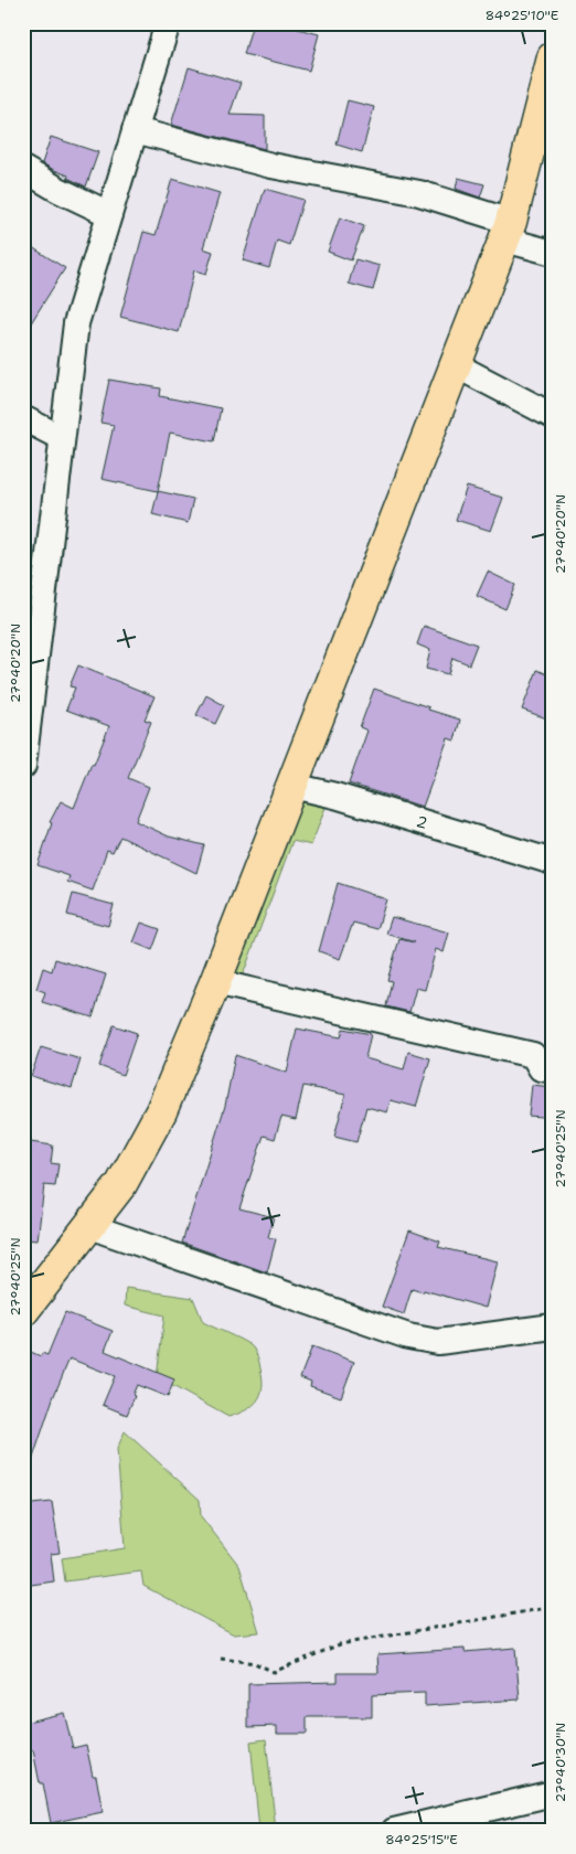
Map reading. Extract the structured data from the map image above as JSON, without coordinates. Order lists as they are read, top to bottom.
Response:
{
  "streets": {
    "street": ["2"]
  },
  "coordinates": [
    "84°25'10\"E",
    "27°40'20\"N",
    "27°40'25\"N",
    "27°40'30\"N",
    "84°25'15\"E"
  ]
}
